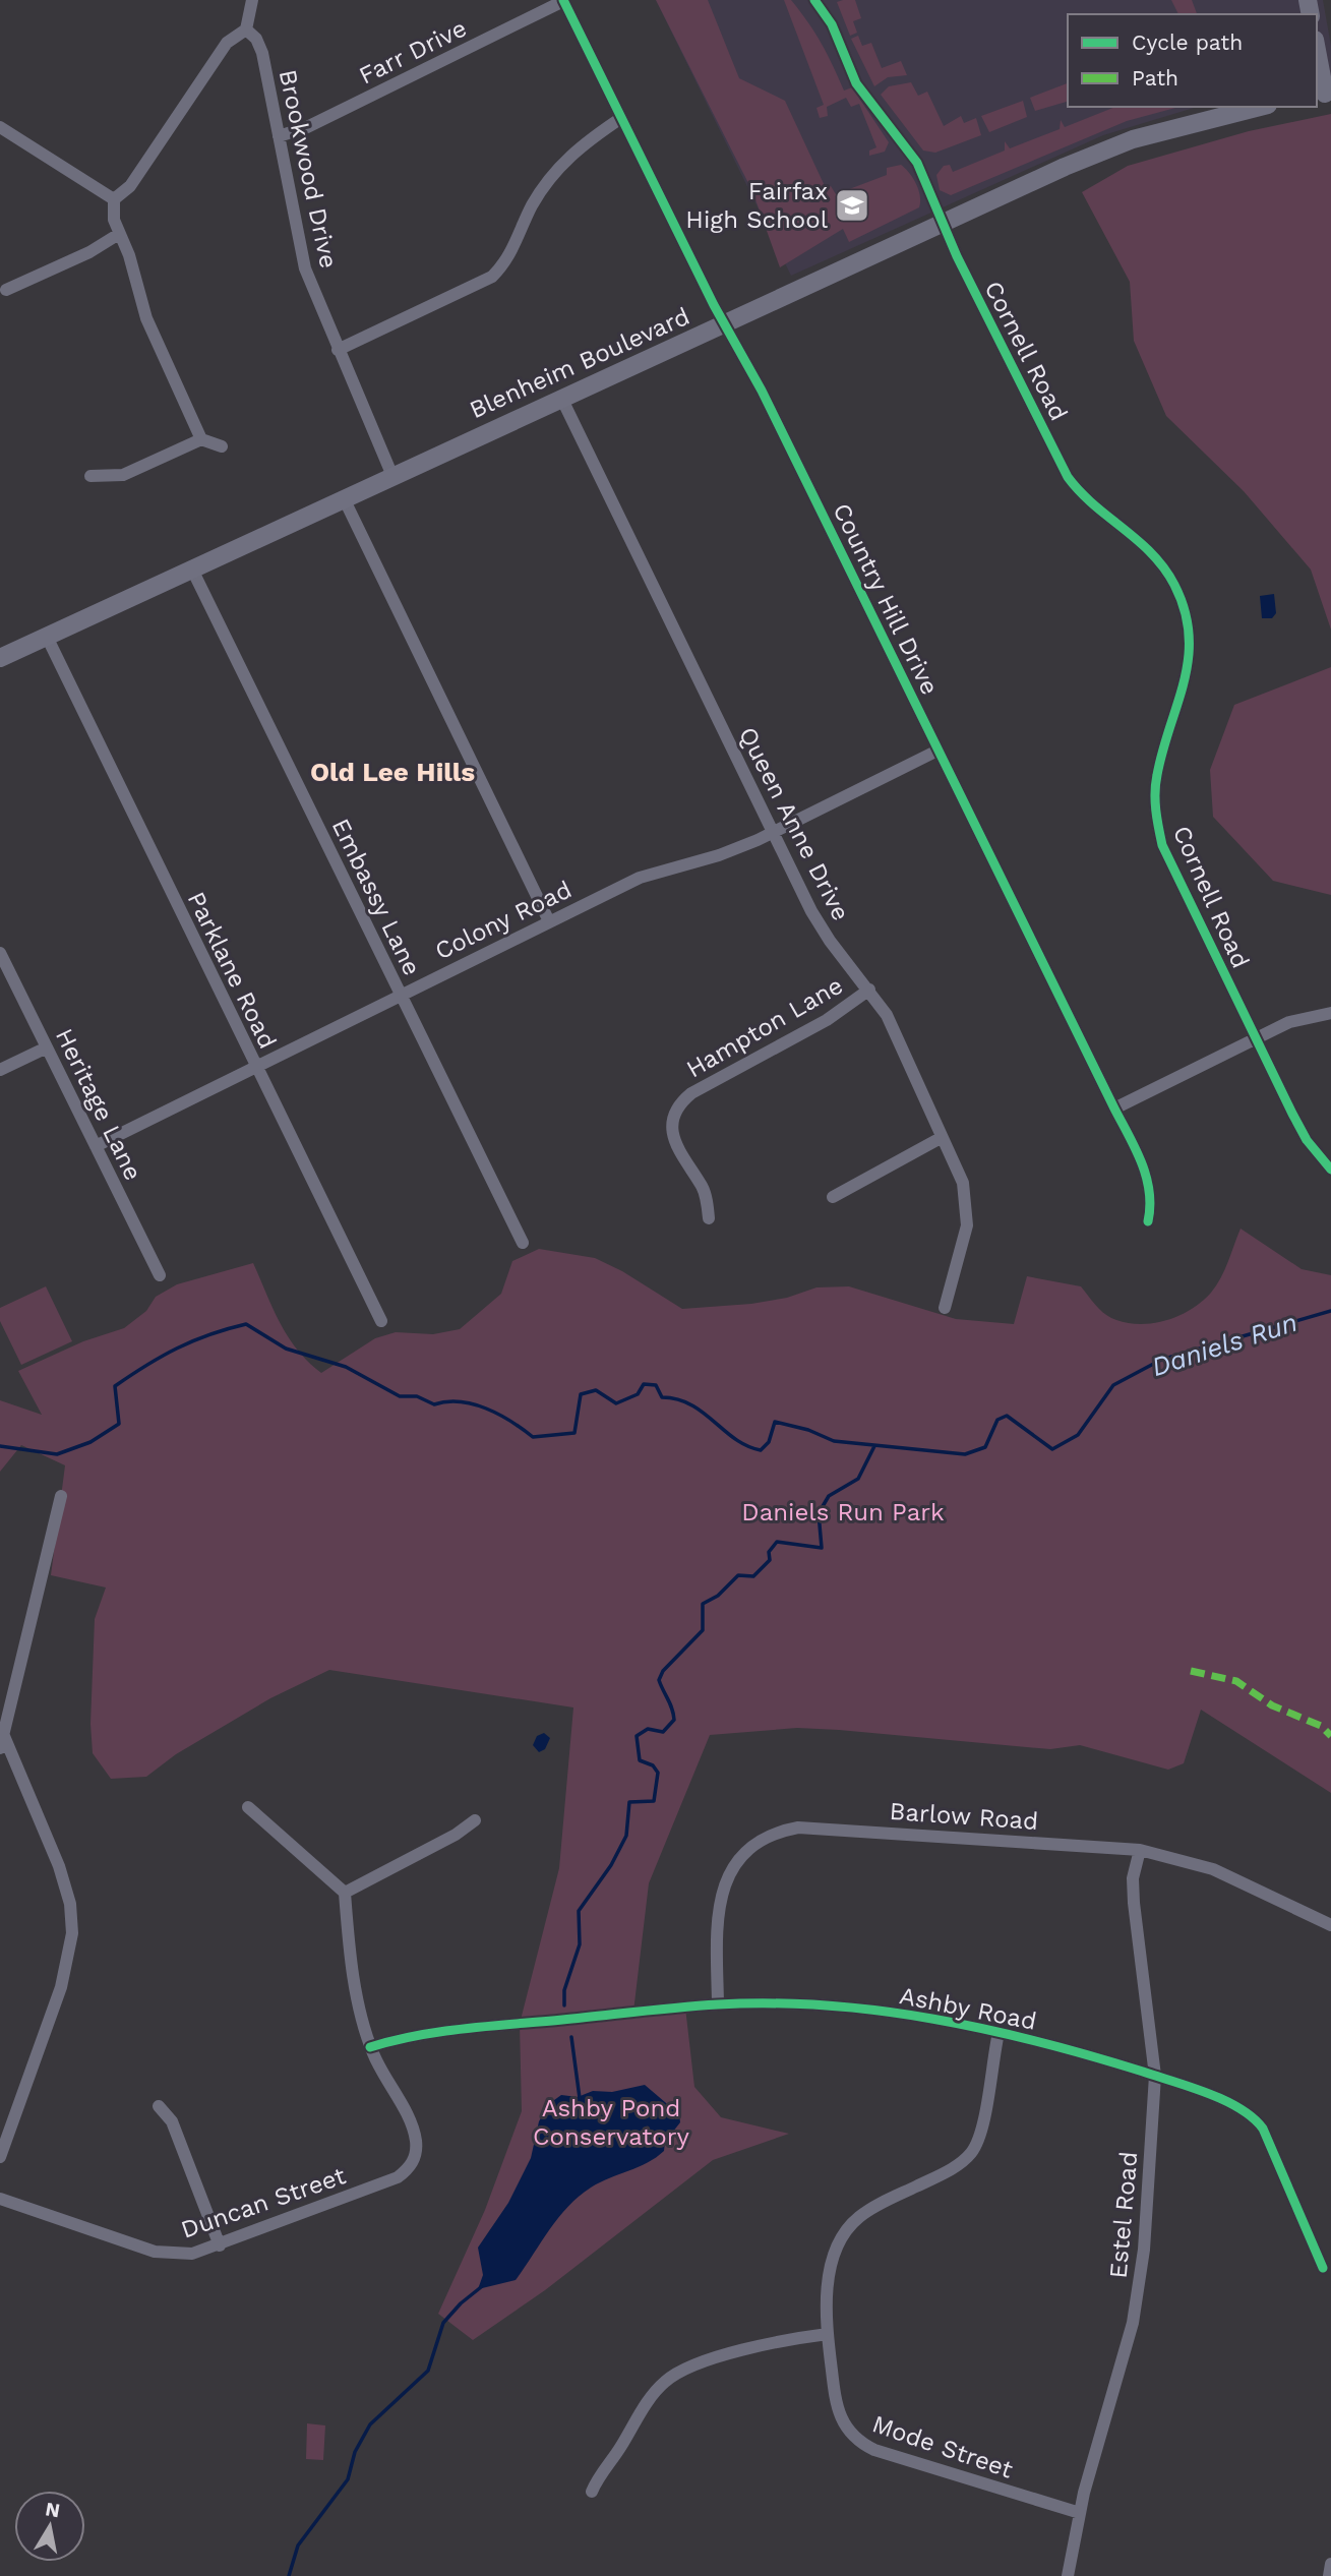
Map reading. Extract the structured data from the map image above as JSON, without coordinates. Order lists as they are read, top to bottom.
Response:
{
  "streets": {
    "main road": ["Blenheim Boulevard"],
    "street": [
      "Farr Drive",
      "Brookwood Drive",
      "Cornell Road",
      "Country Hill Drive",
      "Queen Anne Drive",
      "Embassy Lane",
      "Colony Road",
      "Parklane Road",
      "Hampton Lane",
      "Heritage Lane",
      "Barlow Road",
      "Ashby Road",
      "Duncan Street",
      "Estel Road",
      "Mode Street"
    ]
  },
  "crossings": [
    ["Farr Drive", "Brookwood Drive"],
    ["Farr Drive", "Country Hill Drive"],
    ["Brookwood Drive", "Blenheim Boulevard"],
    ["Cornell Road", "Blenheim Boulevard"],
    ["Blenheim Boulevard", "Country Hill Drive"],
    ["Blenheim Boulevard", "Queen Anne Drive"],
    ["Blenheim Boulevard", "Embassy Lane"],
    ["Blenheim Boulevard", "Parklane Road"],
    ["Country Hill Drive", "Colony Road"],
    ["Queen Anne Drive", "Colony Road"],
    ["Queen Anne Drive", "Hampton Lane"],
    ["Embassy Lane", "Colony Road"],
    ["Colony Road", "Parklane Road"],
    ["Colony Road", "Heritage Lane"],
    ["Barlow Road", "Ashby Road"],
    ["Barlow Road", "Estel Road"],
    ["Ashby Road", "Duncan Street"],
    ["Ashby Road", "Estel Road"],
    ["Ashby Road", "Mode Street"],
    ["Estel Road", "Mode Street"]
  ],
  "districts": ["Old Lee Hills"],
  "water": ["Daniels Run"],
  "parks": ["Daniels Run Park", "Ashby Pond Conservatory"],
  "places": {
    "school or university": ["Fairfax High School"]
  },
  "legend": ["Cycle path", "Path"],
  "north": "top"
}
